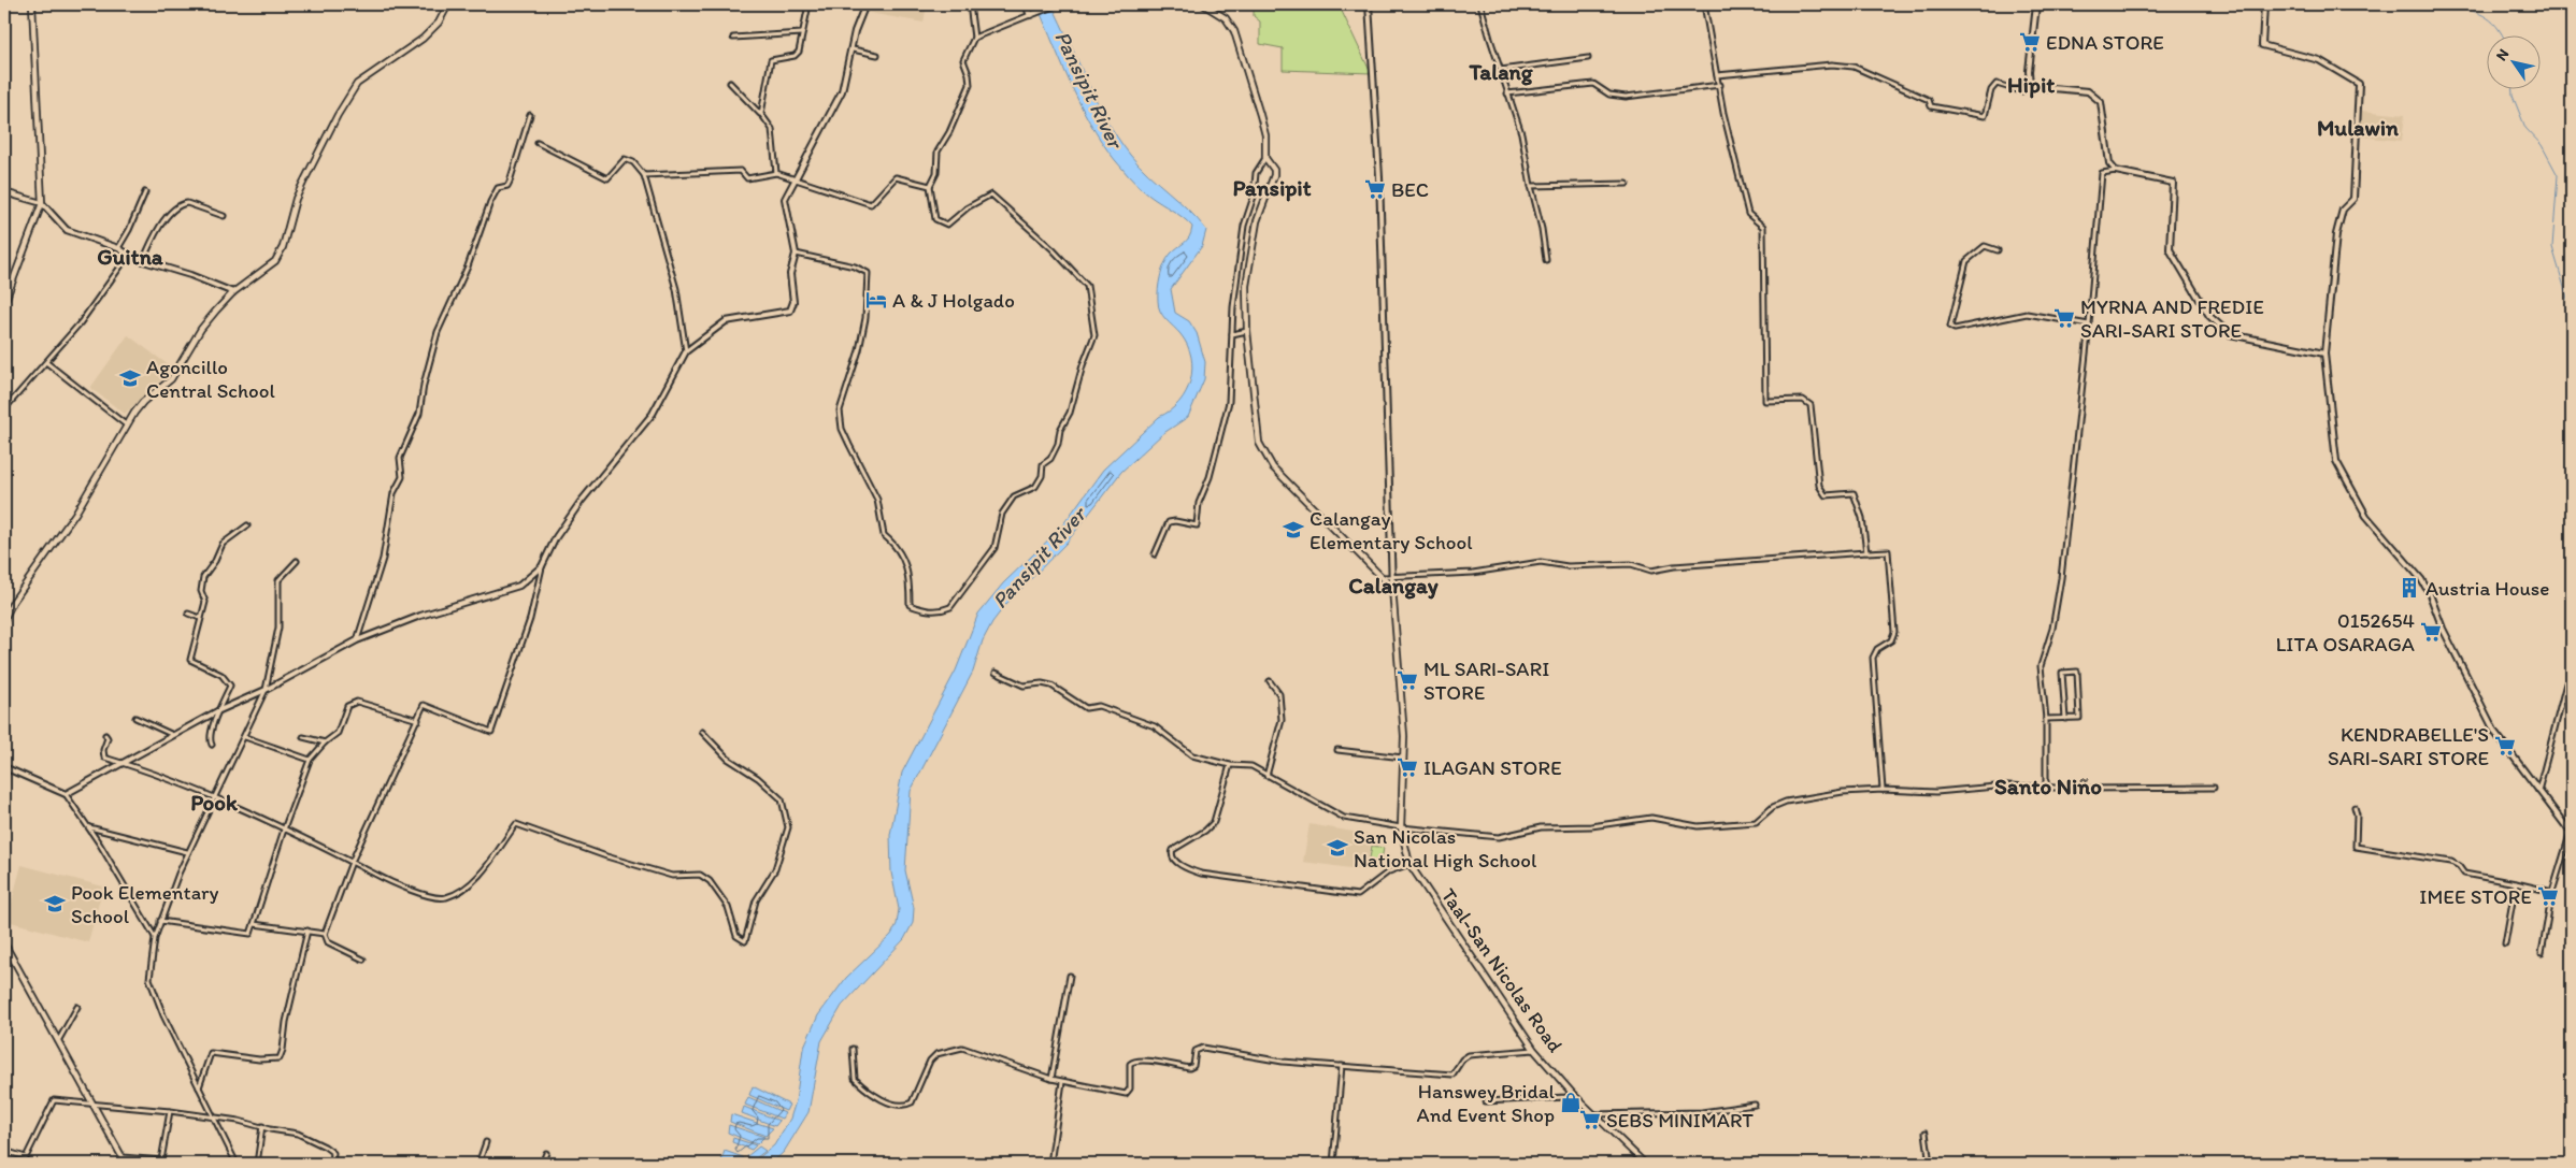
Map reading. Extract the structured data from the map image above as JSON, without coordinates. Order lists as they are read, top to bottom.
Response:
{
  "streets": {
    "main road": ["Taal-San Nicolas Road"]
  },
  "districts": [
    "Talang",
    "Hipit",
    "Mulawin",
    "Pansipit",
    "Guitna",
    "Calangay",
    "Santo Niño",
    "Pook"
  ],
  "water": ["Pansipit River"],
  "places": {
    "supermarket": [
      "EDNA STORE",
      "BEC",
      "MYRNA AND FREDIE SARI-SARI STORE",
      "0152654 LITA OSARAGA",
      "ML SARI-SARI STORE",
      "KENDRABELLE'S SARI-SARI STORE",
      "ILAGAN STORE",
      "IMEE STORE",
      "SEBS MINIMART"
    ],
    "hotel": ["A & J Holgado"],
    "school or university": [
      "Agoncillo Central School",
      "Calangay Elementary School",
      "San Nicolas National High School",
      "Pook Elementary School"
    ],
    "building": ["Austria House"],
    "shop": ["Hanswey Bridal And Event Shop"]
  },
  "north": "top left"
}
